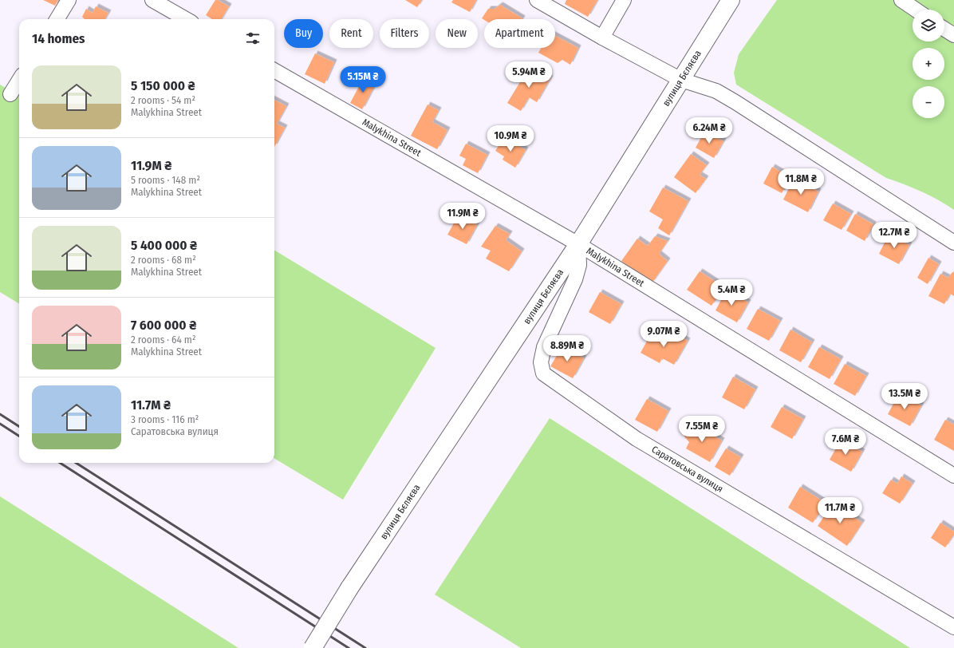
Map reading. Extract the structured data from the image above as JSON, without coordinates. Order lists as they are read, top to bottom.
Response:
{
  "streets": {
    "street": ["вулиця Бєляєва", "Malykhina Street", "Саратовська вулиця"]
  },
  "crossings": [
    ["вулиця Бєляєва", "Malykhina Street"],
    ["вулиця Бєляєва", "Саратовська вулиця"],
    ["Malykhina Street", "Саратовська вулиця"]
  ],
  "page": {
    "map_buttons": ["+", "−"],
    "chip": [
      "Buy",
      "Rent",
      "Filters",
      "New",
      "Apartment"
    ],
    "heading": "14 homes",
    "list": [
      {
        "name": "5 150 000 ₴",
        "note": "2 rooms · 54 m² · Malykhina Street"
      },
      {
        "name": "11.9M ₴",
        "note": "5 rooms · 148 m² · Malykhina Street"
      },
      {
        "name": "5 400 000 ₴",
        "note": "2 rooms · 68 m² · Malykhina Street"
      },
      {
        "name": "7 600 000 ₴",
        "note": "2 rooms · 64 m² · Malykhina Street"
      },
      {
        "name": "11.7M ₴",
        "note": "3 rooms · 116 m² · Саратовська вулиця"
      }
    ],
    "price": [
      "5.94M ₴",
      "5.15M ₴",
      "6.24M ₴",
      "10.9M ₴",
      "11.8M ₴",
      "11.9M ₴",
      "12.7M ₴",
      "5.4M ₴",
      "9.07M ₴",
      "8.89M ₴",
      "13.5M ₴",
      "7.55M ₴",
      "7.6M ₴",
      "11.7M ₴"
    ]
  }
}
